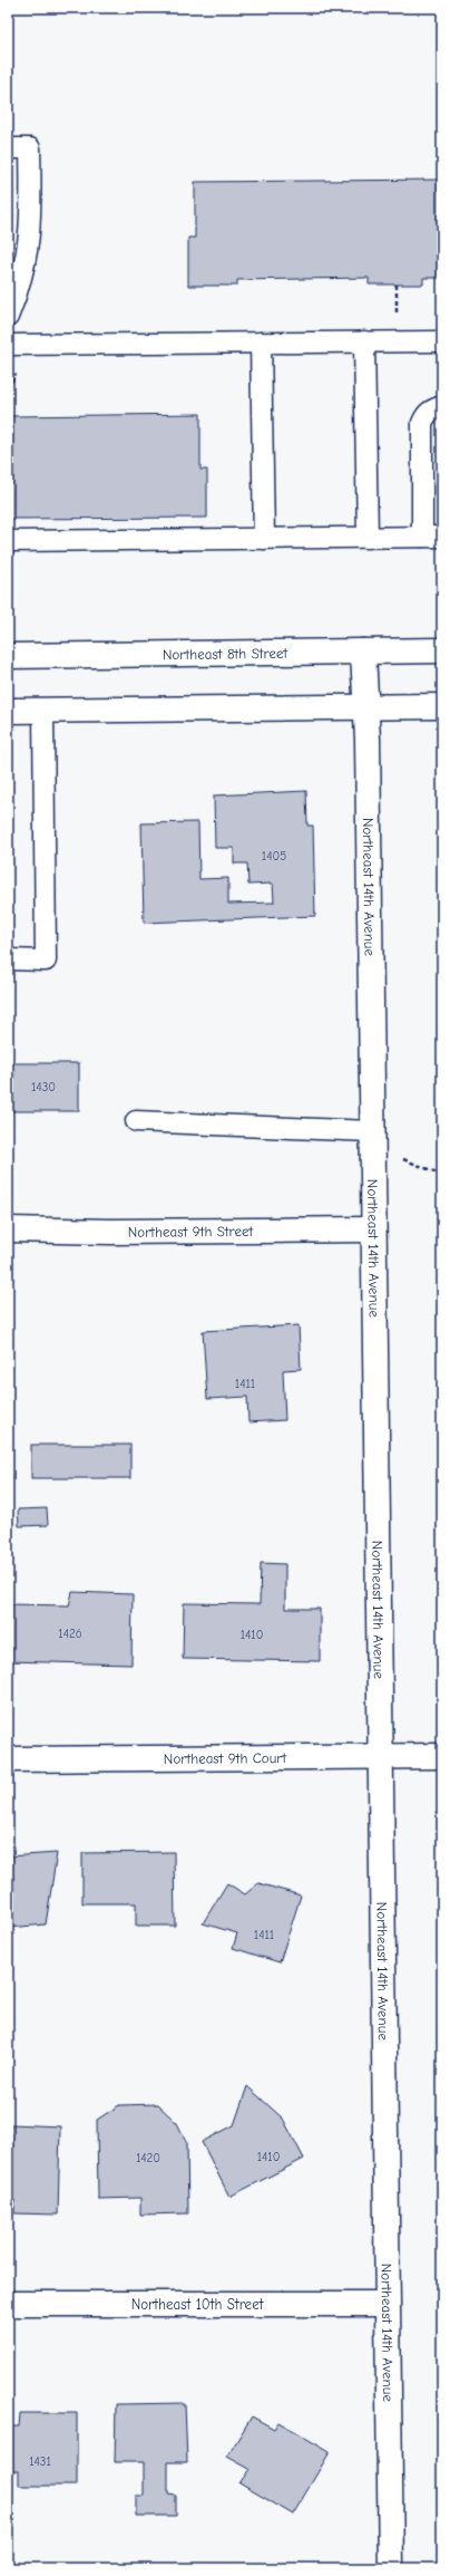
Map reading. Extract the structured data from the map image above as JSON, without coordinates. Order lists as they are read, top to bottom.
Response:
{
  "streets": {
    "street": [
      "Northeast 8th Street",
      "Northeast 14th Avenue",
      "Northeast 9th Street",
      "Northeast 9th Court",
      "Northeast 10th Street"
    ]
  },
  "crossings": [
    ["Northeast 8th Street", "Northeast 14th Avenue"],
    ["Northeast 14th Avenue", "Northeast 9th Street"],
    ["Northeast 14th Avenue", "Northeast 9th Court"],
    ["Northeast 14th Avenue", "Northeast 10th Street"]
  ],
  "house_numbers": [
    "1405",
    "1430",
    "1411",
    "1426",
    "1410",
    "1411",
    "1410",
    "1420",
    "1431"
  ]
}
